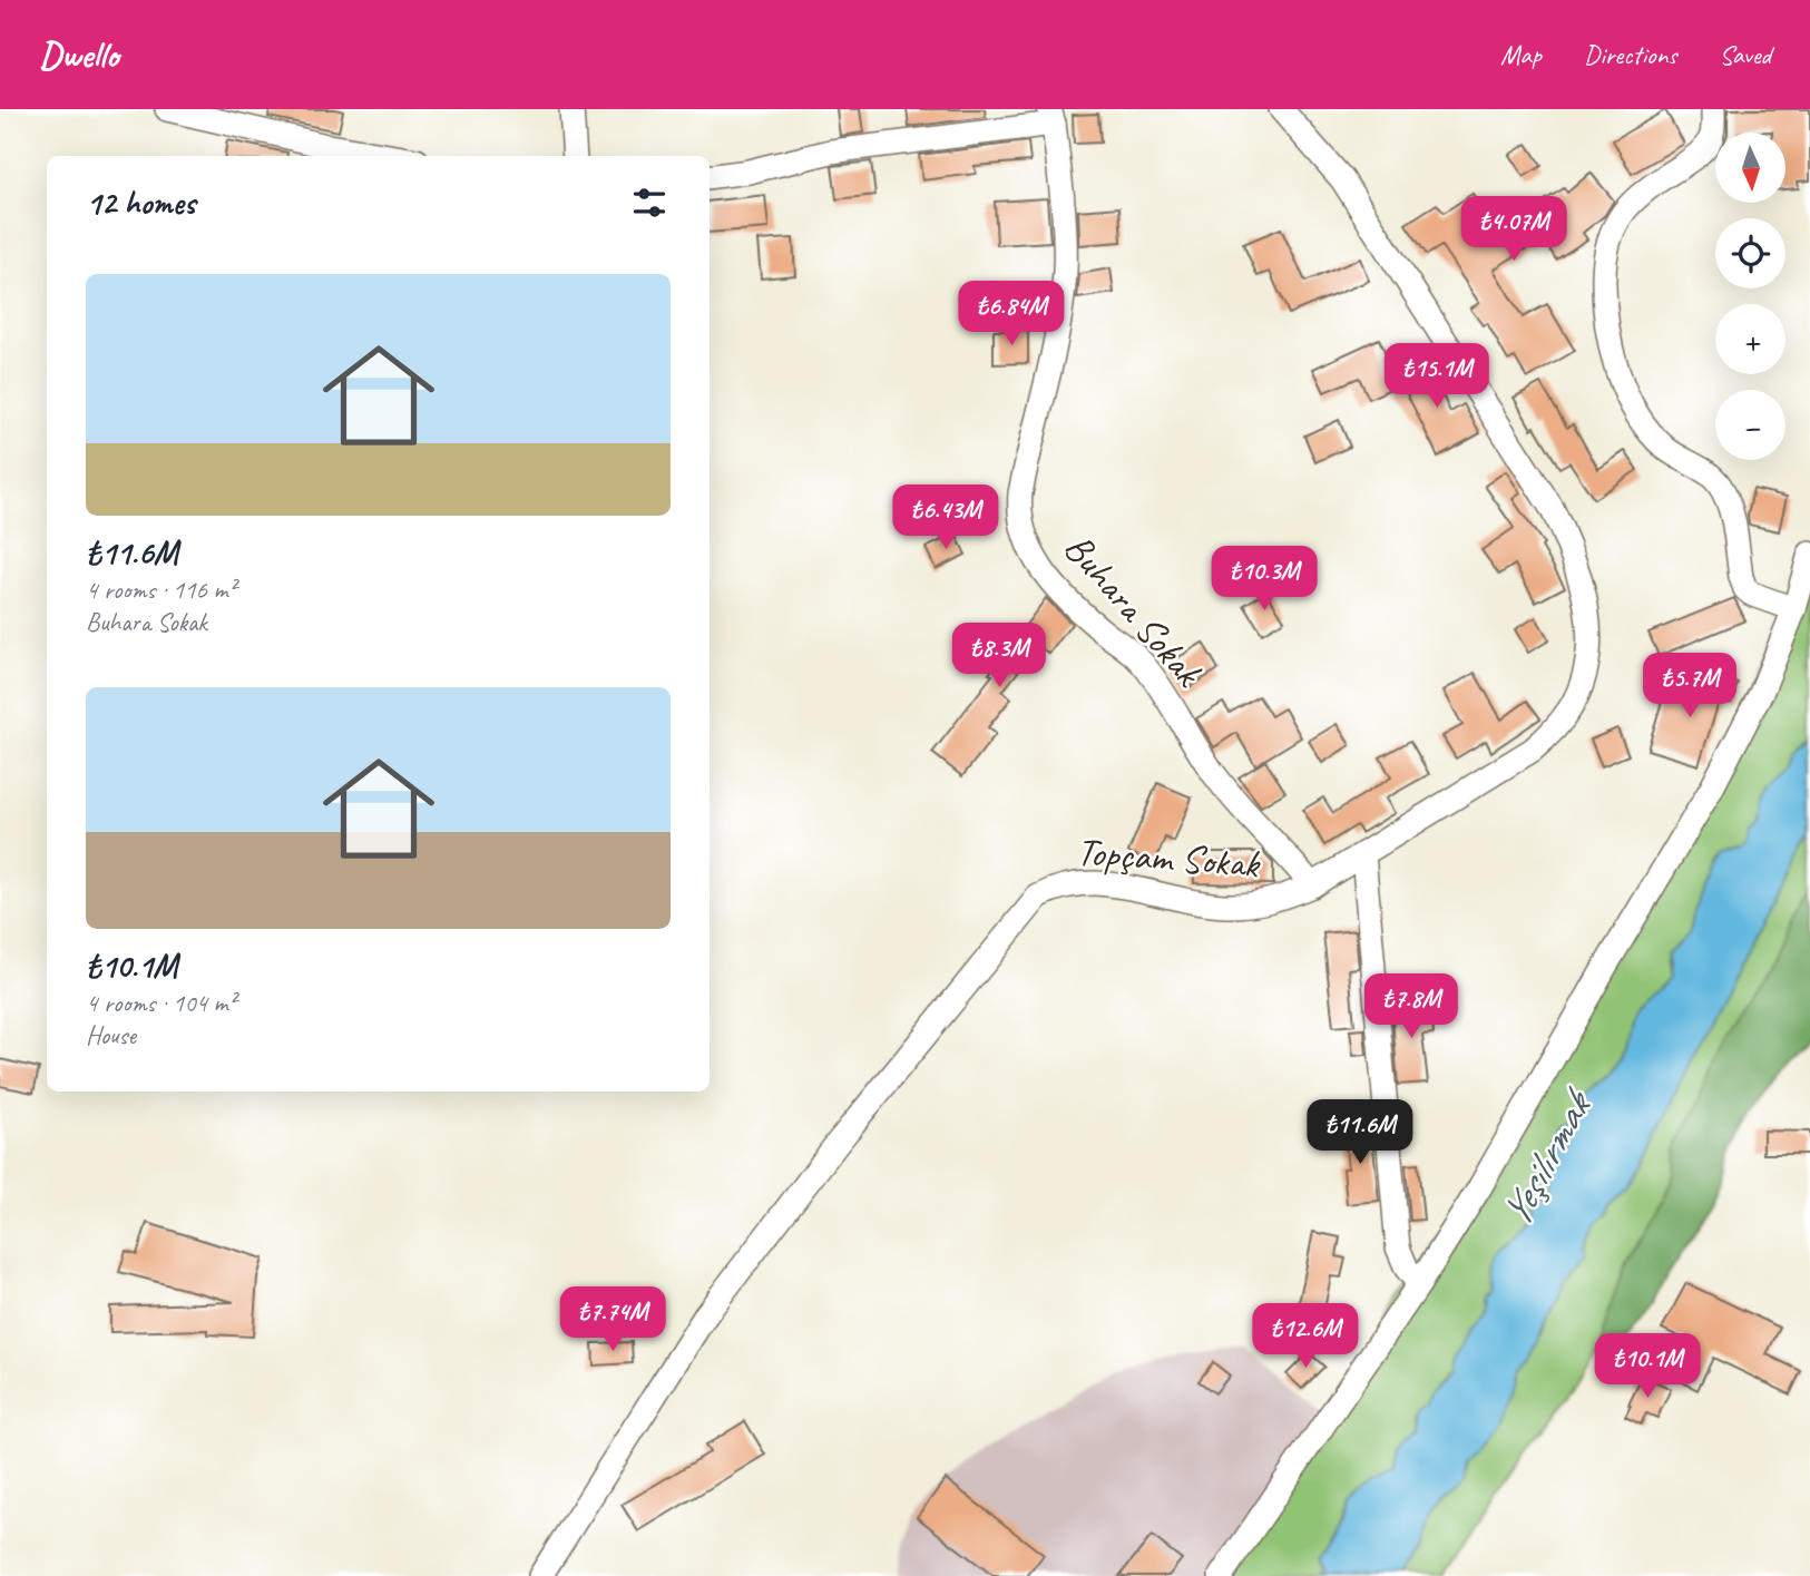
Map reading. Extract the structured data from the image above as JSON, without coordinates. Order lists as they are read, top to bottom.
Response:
{
  "streets": {
    "street": ["Buhara Sokak", "Topçam Sokak"]
  },
  "crossings": [
    ["Buhara Sokak", "Topçam Sokak"]
  ],
  "water": ["Yeşilırmak"],
  "north": "bottom",
  "page": {
    "header": "Dwello",
    "nav": ["Map", "Directions", "Saved"],
    "map_buttons": ["+", "−"],
    "heading": "12 homes",
    "price": [
      "₺4.07M",
      "₺6.84M",
      "₺15.1M",
      "₺6.43M",
      "₺10.3M",
      "₺8.3M",
      "₺5.7M",
      "₺7.8M",
      "₺11.6M",
      "₺7.74M",
      "₺12.6M",
      "₺10.1M"
    ],
    "list": [
      {
        "name": "₺11.6M",
        "note": "4 rooms · 116 m² · Buhara Sokak"
      },
      {
        "name": "₺10.1M",
        "note": "4 rooms · 104 m² · House"
      }
    ]
  }
}
